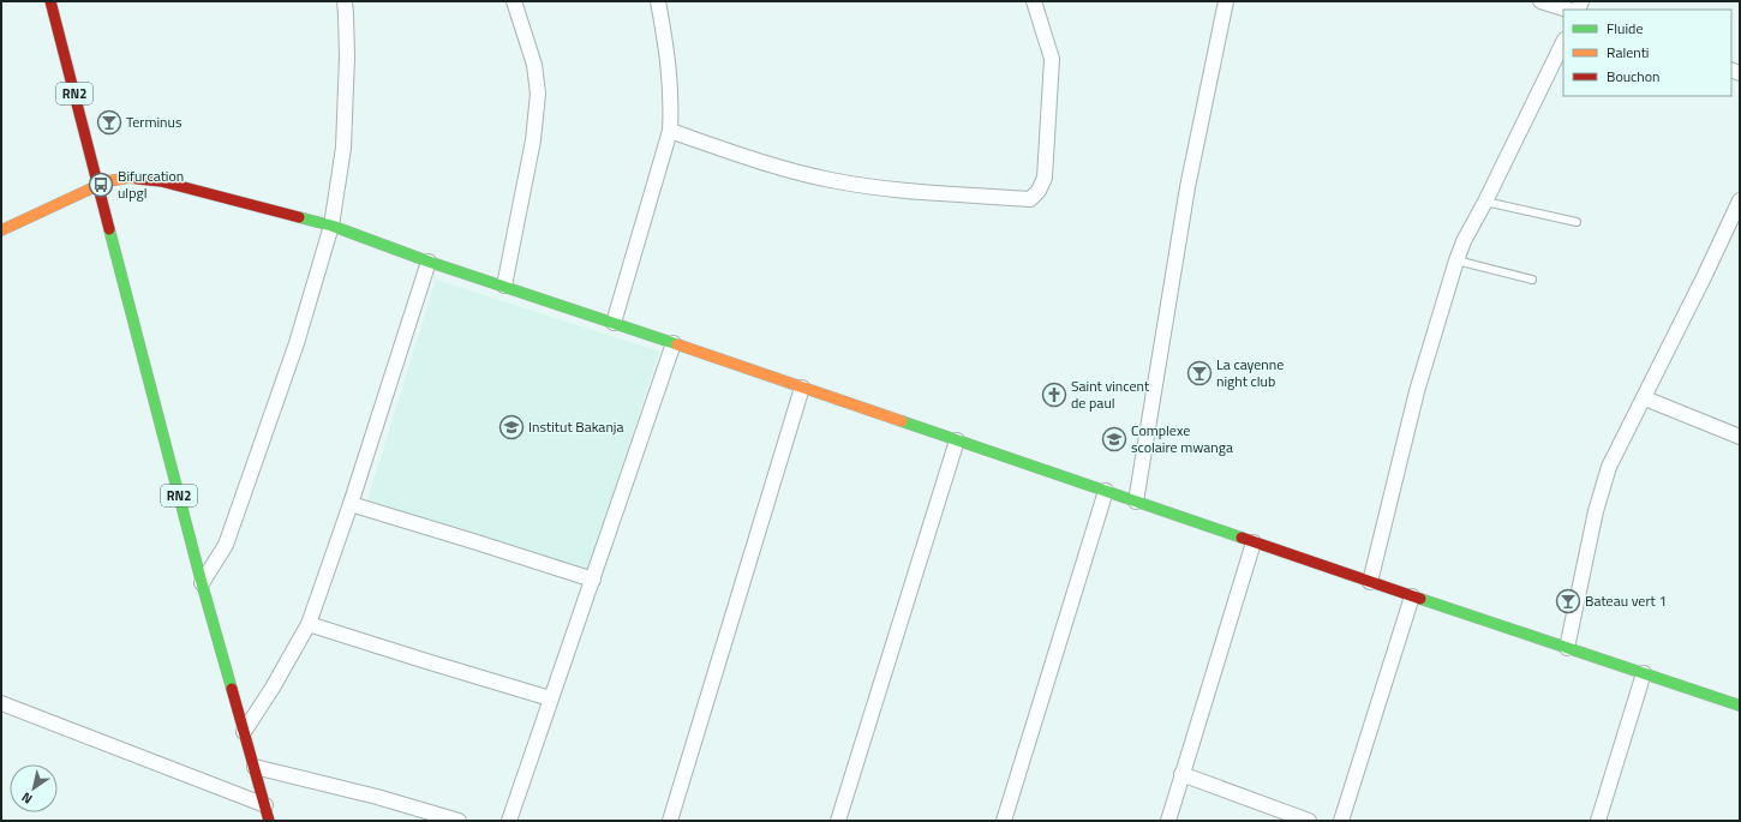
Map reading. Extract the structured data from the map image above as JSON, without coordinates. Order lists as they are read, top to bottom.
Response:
{
  "streets": {
    "main road": ["RN2"]
  },
  "places": {
    "bar": ["Terminus", "La cayenne night club", "Bateau vert 1"],
    "bus stop": ["Bifurcation ulpgl"],
    "church": ["Saint vincent de paul"],
    "school or university": ["Institut Bakanja", "Complexe scolaire mwanga"]
  },
  "legend": ["Fluide", "Ralenti", "Bouchon"],
  "north": "bottom left"
}
